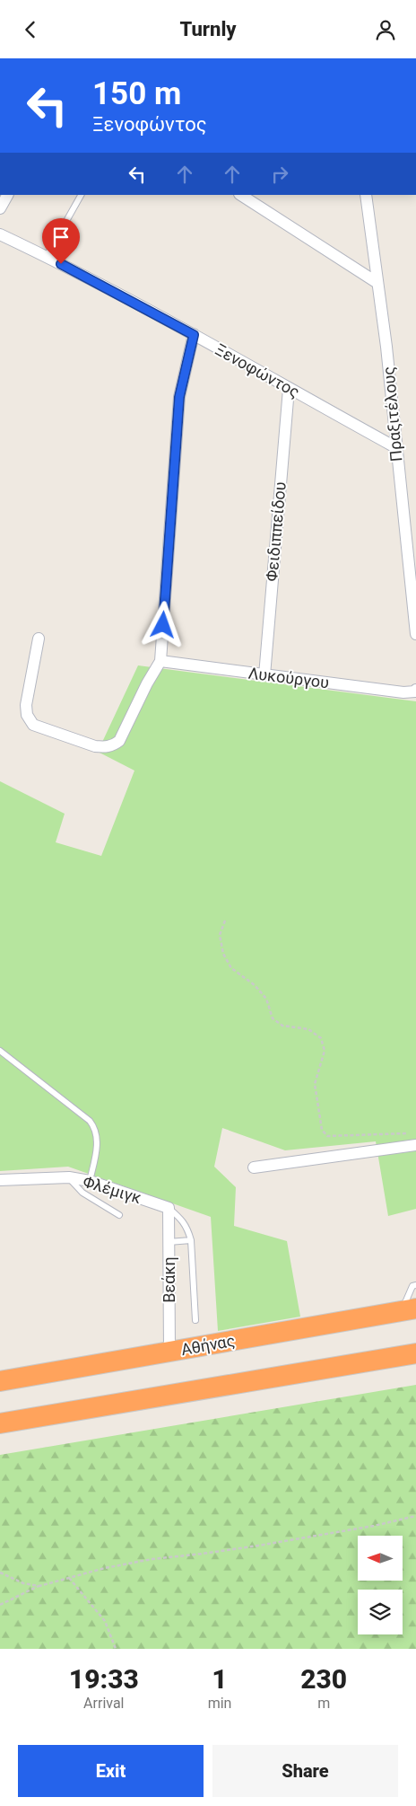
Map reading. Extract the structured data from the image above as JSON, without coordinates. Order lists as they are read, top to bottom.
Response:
{
  "streets": {
    "highway": ["Αθήνας"],
    "street": [
      "Ξενοφώντος",
      "Πραξιτέλους",
      "Φειδιππείδου",
      "Λυκούργου",
      "Φλέμιγκ",
      "Βεάκη"
    ]
  },
  "crossings": [
    ["Ξενοφώντος", "Πραξιτέλους"],
    ["Ξενοφώντος", "Φειδιππείδου"],
    ["Φειδιππείδου", "Λυκούργου"],
    ["Φλέμιγκ", "Βεάκη"],
    ["Βεάκη", "Αθήνας"]
  ],
  "north": "left",
  "page": {
    "header": "Turnly",
    "turn": ["150 m", "Ξενοφώντος"],
    "eta": [
      "19:33",
      "Arrival",
      "1",
      "min",
      "230",
      "m"
    ],
    "buttons": ["Exit", "Share"]
  }
}
